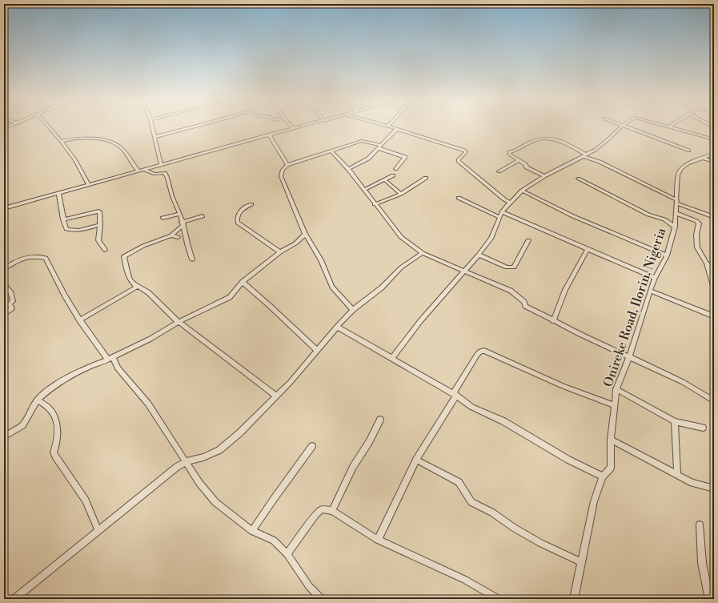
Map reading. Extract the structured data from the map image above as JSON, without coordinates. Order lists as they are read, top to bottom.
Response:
{
  "streets": {
    "street": ["Onireke Road, Ilorin, Nigeria"]
  }
}
